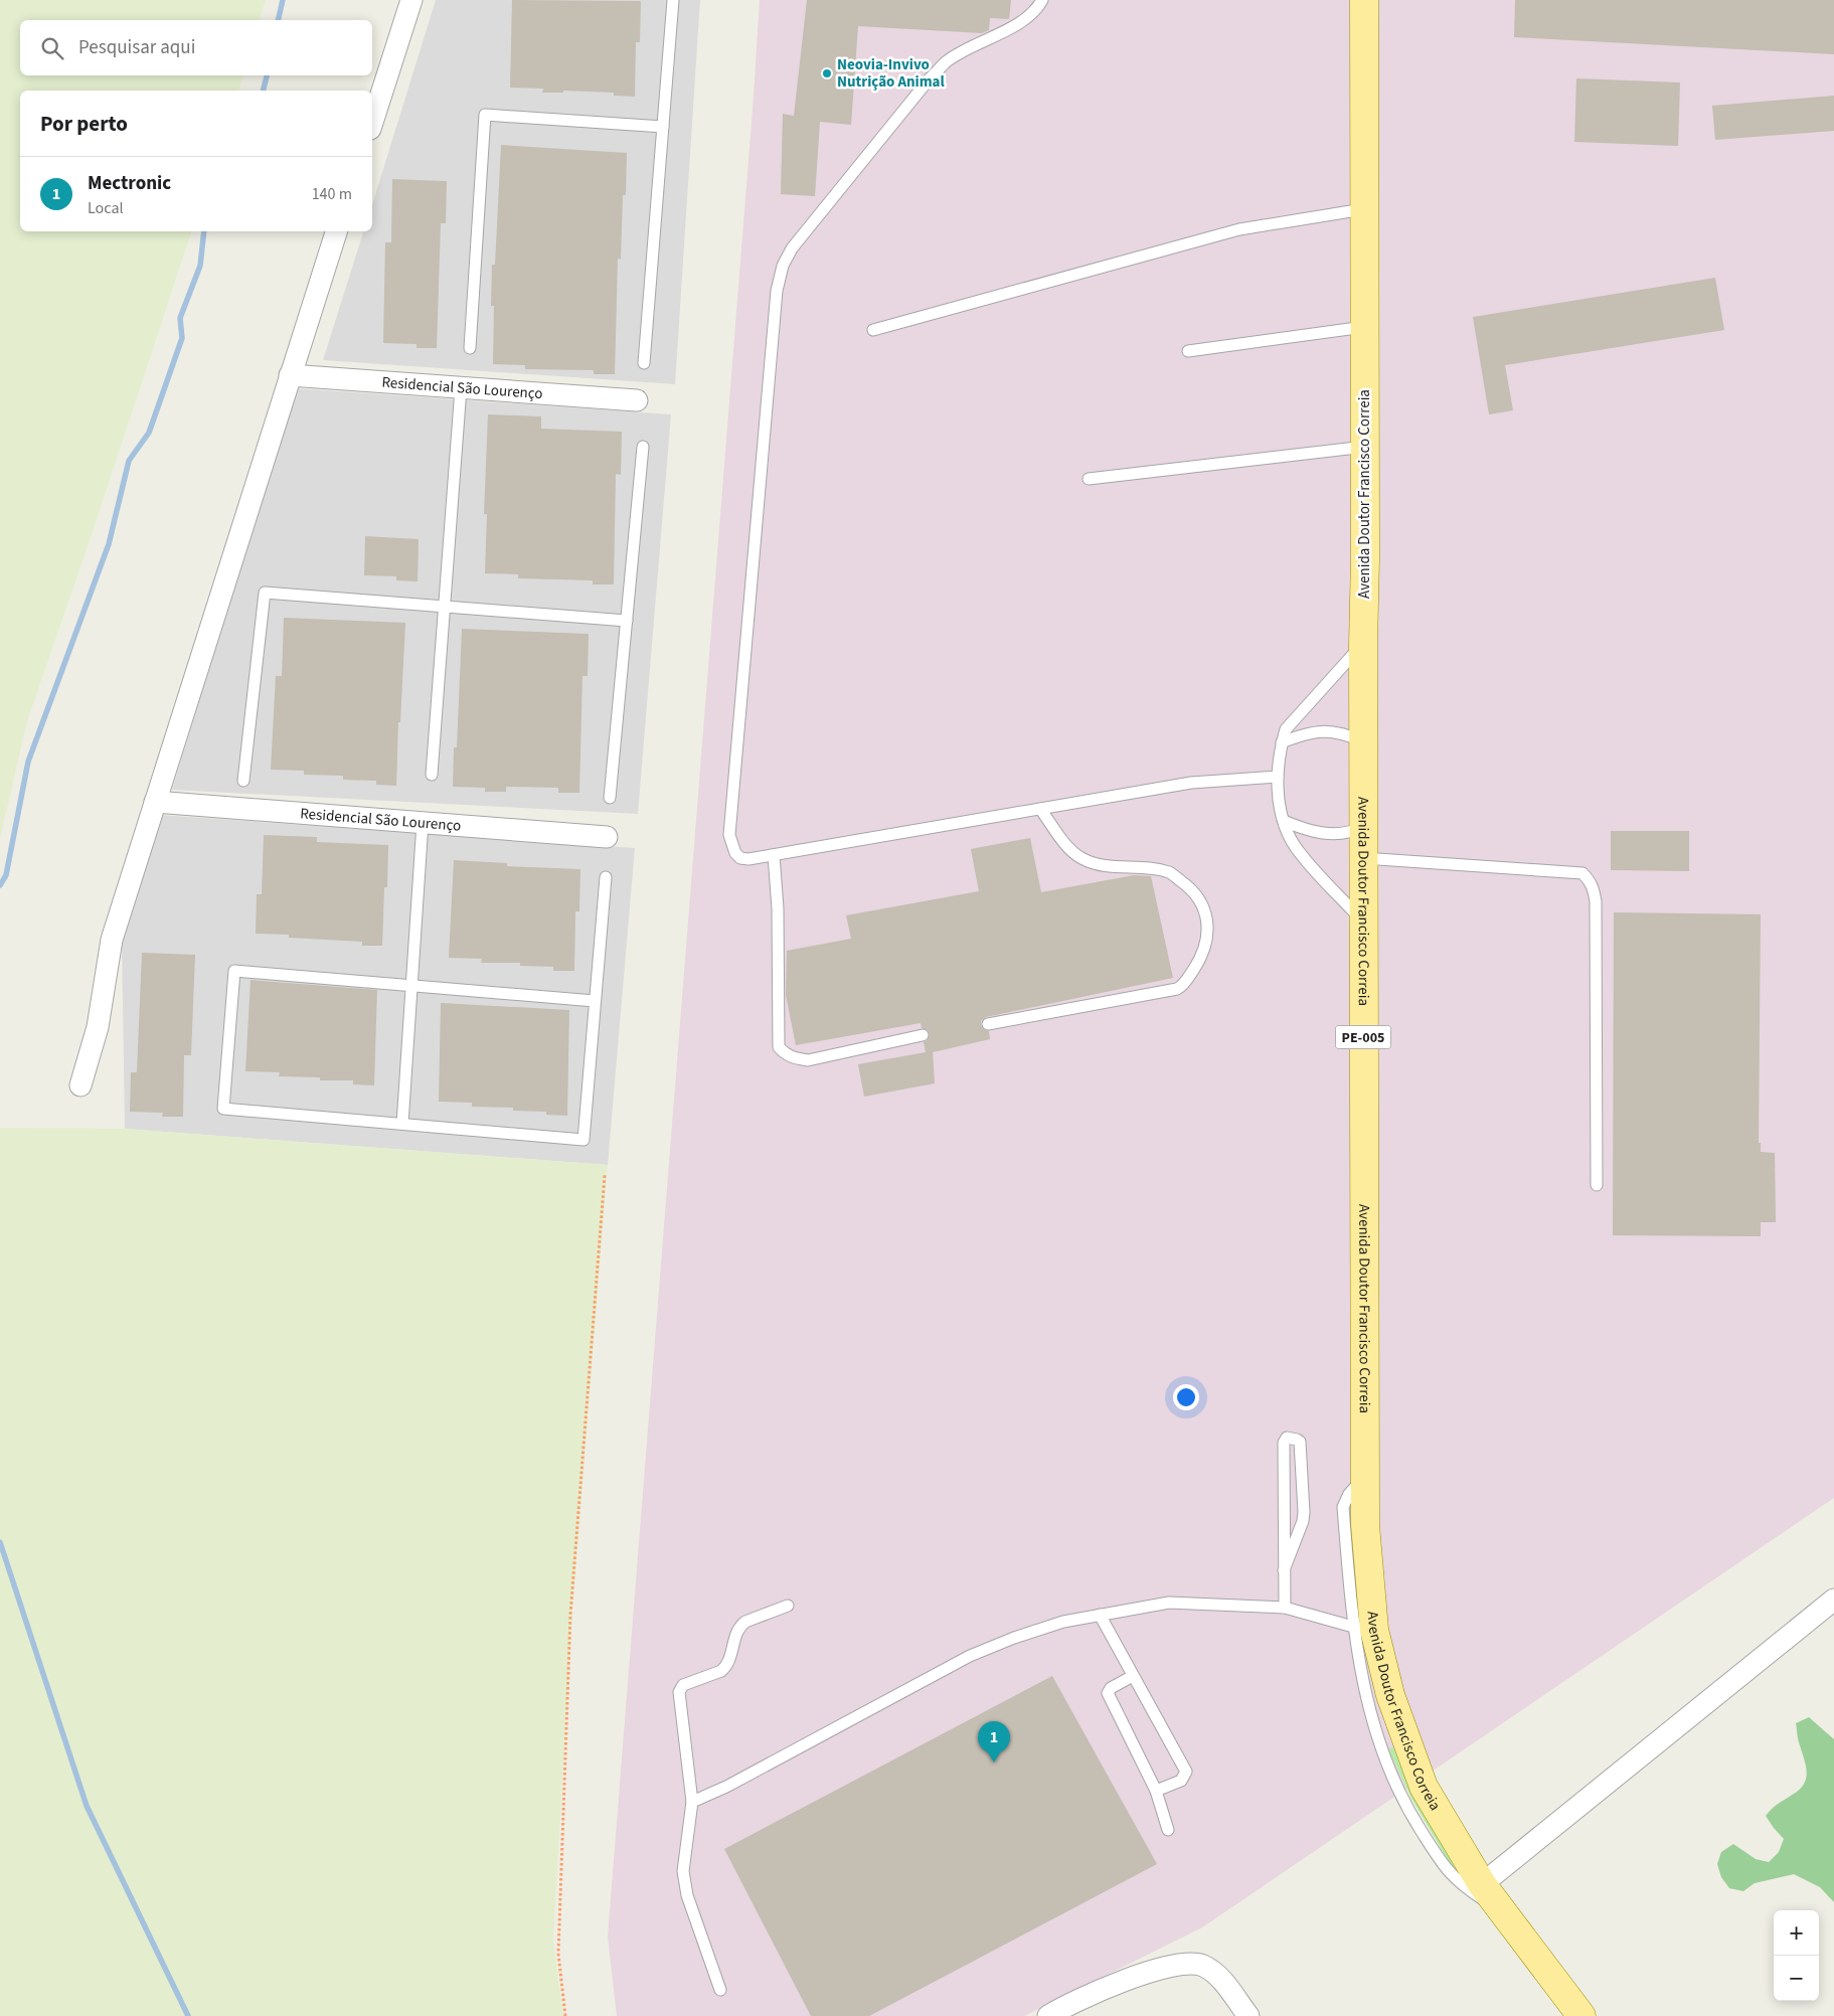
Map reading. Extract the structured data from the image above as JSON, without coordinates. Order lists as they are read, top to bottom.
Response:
{
  "streets": {
    "main road": ["Avenida Doutor Francisco Correia", "PE-005"],
    "street": ["Residencial São Lourenço"]
  },
  "places": ["Neovia-Invivo Nutrição Animal"],
  "page": {
    "search": "Pesquisar aqui",
    "heading": "Por perto",
    "list": [
      {
        "mark": "1",
        "name": "Mectronic",
        "note": "Local",
        "value": "140 m"
      }
    ],
    "pins": "1",
    "map_buttons": ["+", "−"]
  }
}
